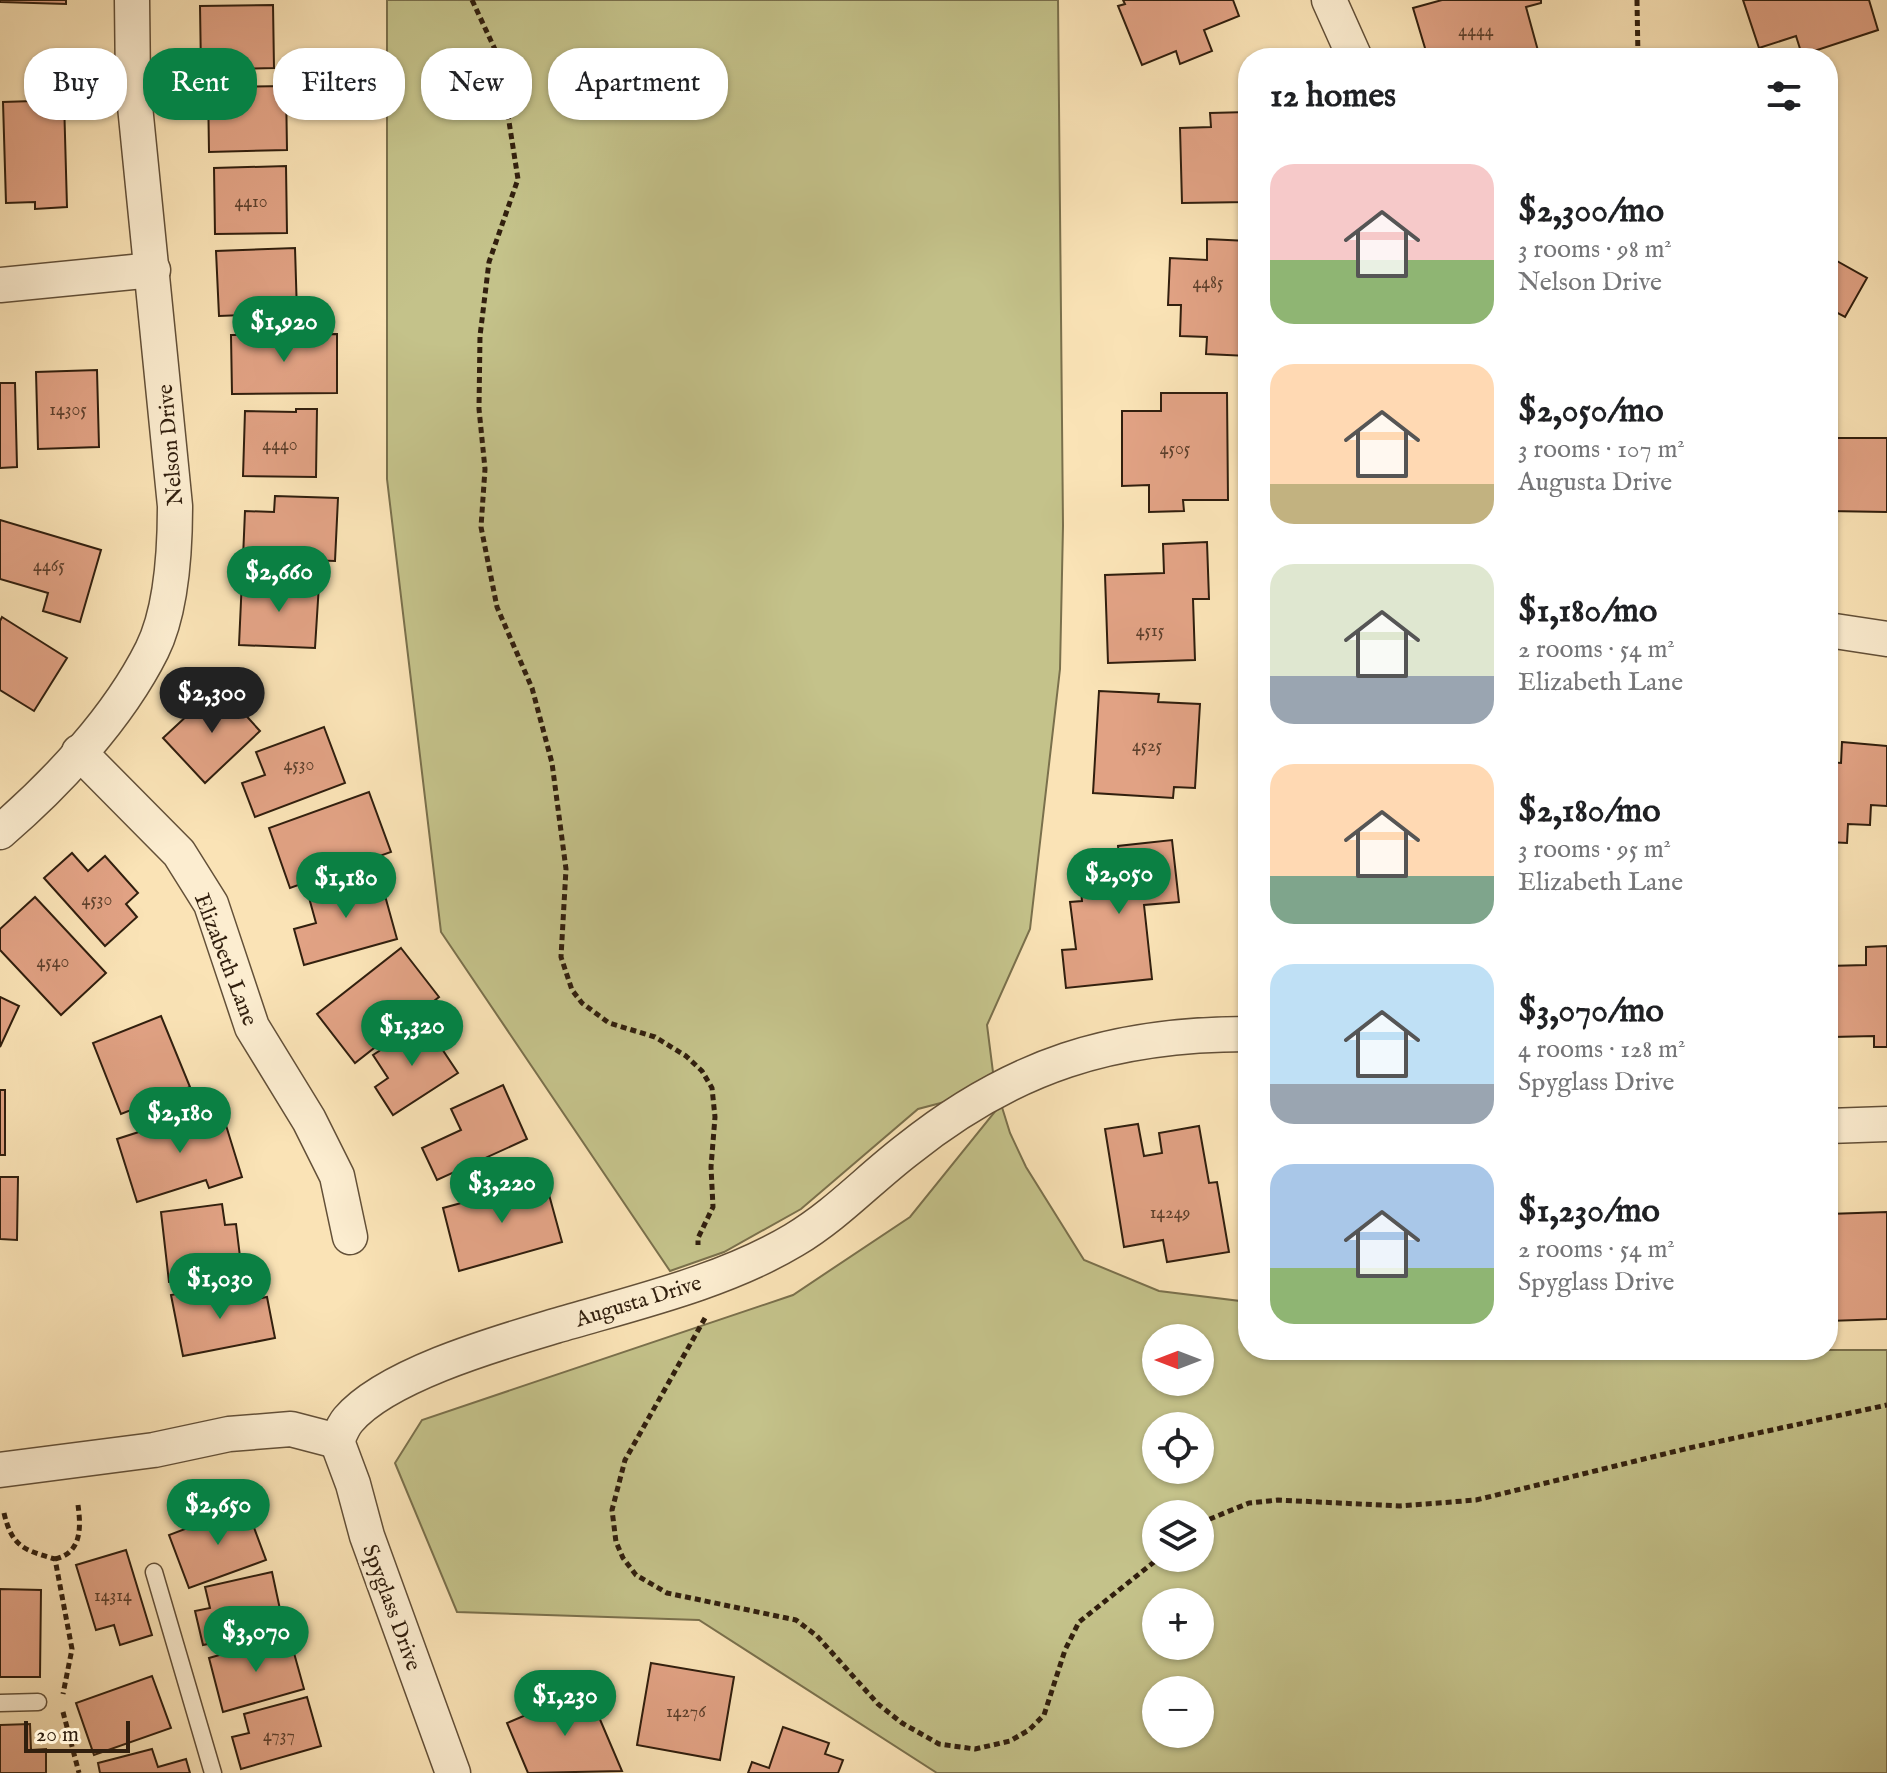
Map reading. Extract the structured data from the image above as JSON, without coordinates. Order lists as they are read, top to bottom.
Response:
{
  "streets": {
    "street": [
      "Nelson Drive",
      "Elizabeth Lane",
      "Augusta Drive",
      "Spyglass Drive"
    ]
  },
  "crossings": [
    ["Nelson Drive", "Elizabeth Lane"],
    ["Augusta Drive", "Spyglass Drive"]
  ],
  "house_numbers": [
    "4444",
    "4410",
    "4485",
    "14305",
    "4440",
    "4505",
    "4465",
    "4515",
    "4525",
    "4530",
    "4530",
    "4540",
    "14249",
    "14314",
    "14276",
    "4737"
  ],
  "scale_bar": "20 m",
  "north": "left",
  "page": {
    "chip": [
      "Buy",
      "Rent",
      "Filters",
      "New",
      "Apartment"
    ],
    "heading": "12 homes",
    "list": [
      {
        "name": "$2,300/mo",
        "note": "3 rooms · 98 m² · Nelson Drive"
      },
      {
        "name": "$2,050/mo",
        "note": "3 rooms · 107 m² · Augusta Drive"
      },
      {
        "name": "$1,180/mo",
        "note": "2 rooms · 54 m² · Elizabeth Lane"
      },
      {
        "name": "$2,180/mo",
        "note": "3 rooms · 95 m² · Elizabeth Lane"
      },
      {
        "name": "$3,070/mo",
        "note": "4 rooms · 128 m² · Spyglass Drive"
      },
      {
        "name": "$1,230/mo",
        "note": "2 rooms · 54 m² · Spyglass Drive"
      }
    ],
    "price": [
      "$1,920",
      "$2,660",
      "$2,300",
      "$2,050",
      "$1,180",
      "$1,320",
      "$2,180",
      "$3,220",
      "$1,030",
      "$2,650",
      "$3,070",
      "$1,230"
    ],
    "map_buttons": ["+", "−"],
    "scale": "20 m"
  }
}
